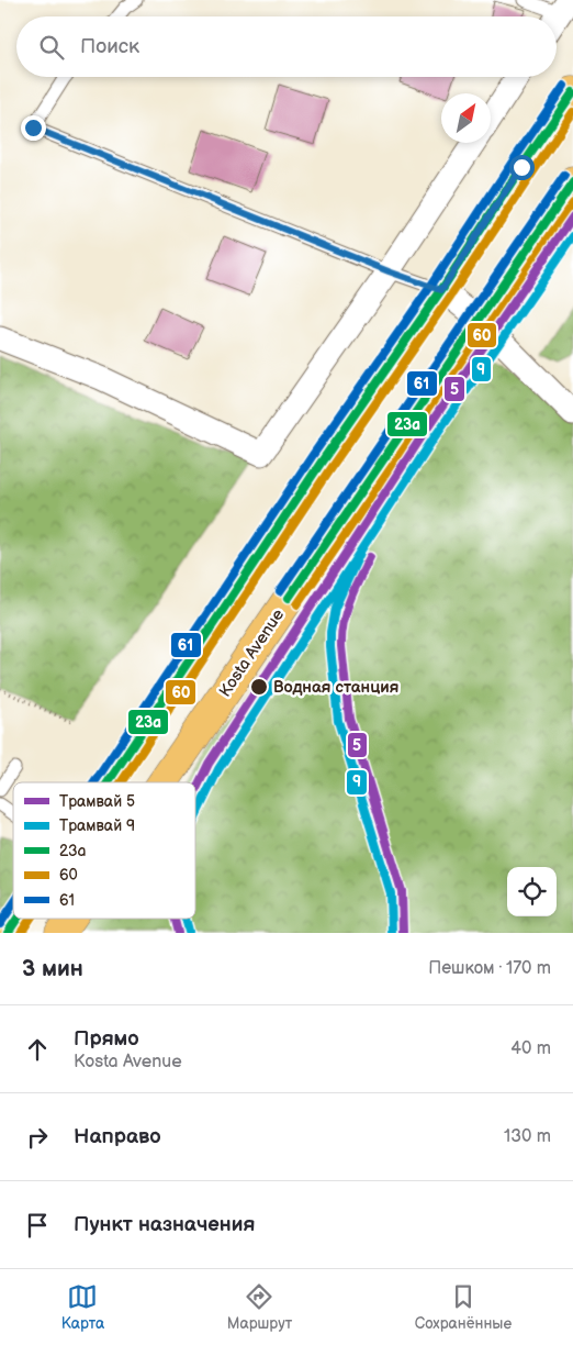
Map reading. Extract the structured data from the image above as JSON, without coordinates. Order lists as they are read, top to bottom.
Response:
{
  "streets": {
    "main road": ["Kosta Avenue"]
  },
  "places": ["Водная станция"],
  "lines": [
    "transit line 61",
    "transit line 23a",
    "transit line 60",
    "tram line 5",
    "tram line 9"
  ],
  "legend": [
    "Трамвай 5",
    "Трамвай 9",
    "23a",
    "60",
    "61"
  ],
  "north": "top right",
  "page": {
    "search": "Поиск",
    "heading": ["3 мин", "Пешком · 170 m"],
    "list": [
      ["Прямо", "Kosta Avenue", "40 m"],
      ["Направо", "130 m"],
      "Пункт назначения"
    ],
    "nav": ["Карта", "Маршрут", "Сохранённые"]
  }
}
